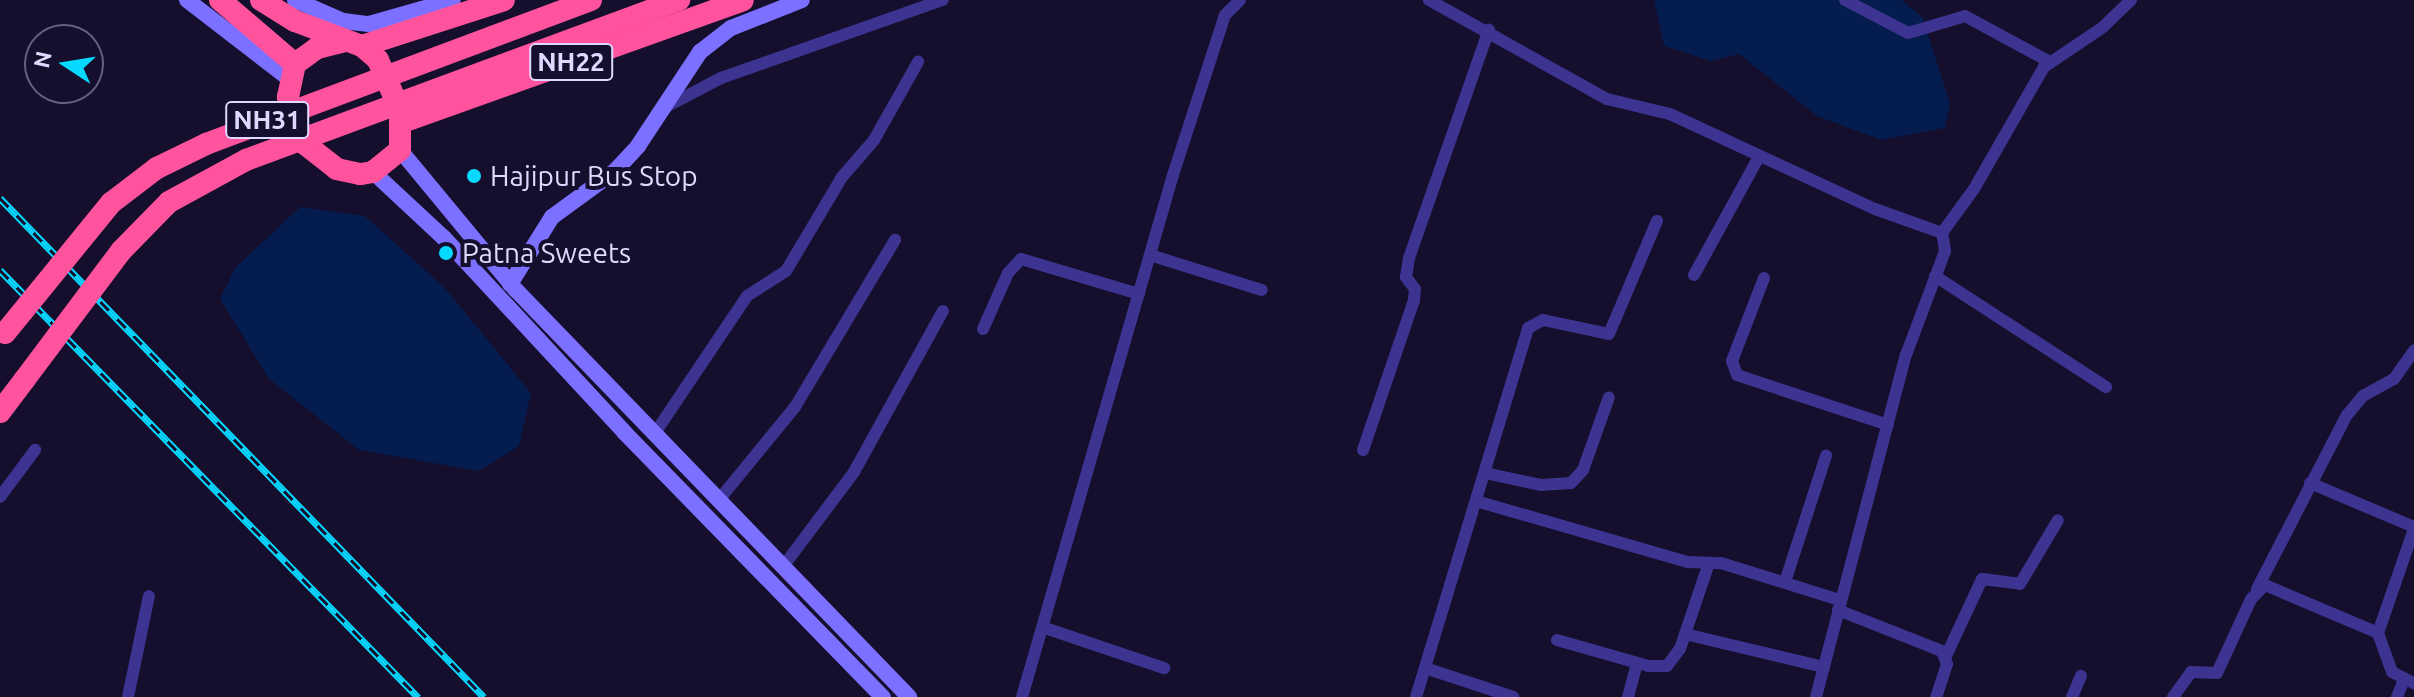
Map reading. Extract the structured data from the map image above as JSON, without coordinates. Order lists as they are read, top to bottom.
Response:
{
  "streets": {
    "highway": ["NH22", "NH31"]
  },
  "places": ["Hajipur Bus Stop", "Patna Sweets"],
  "north": "left"
}
